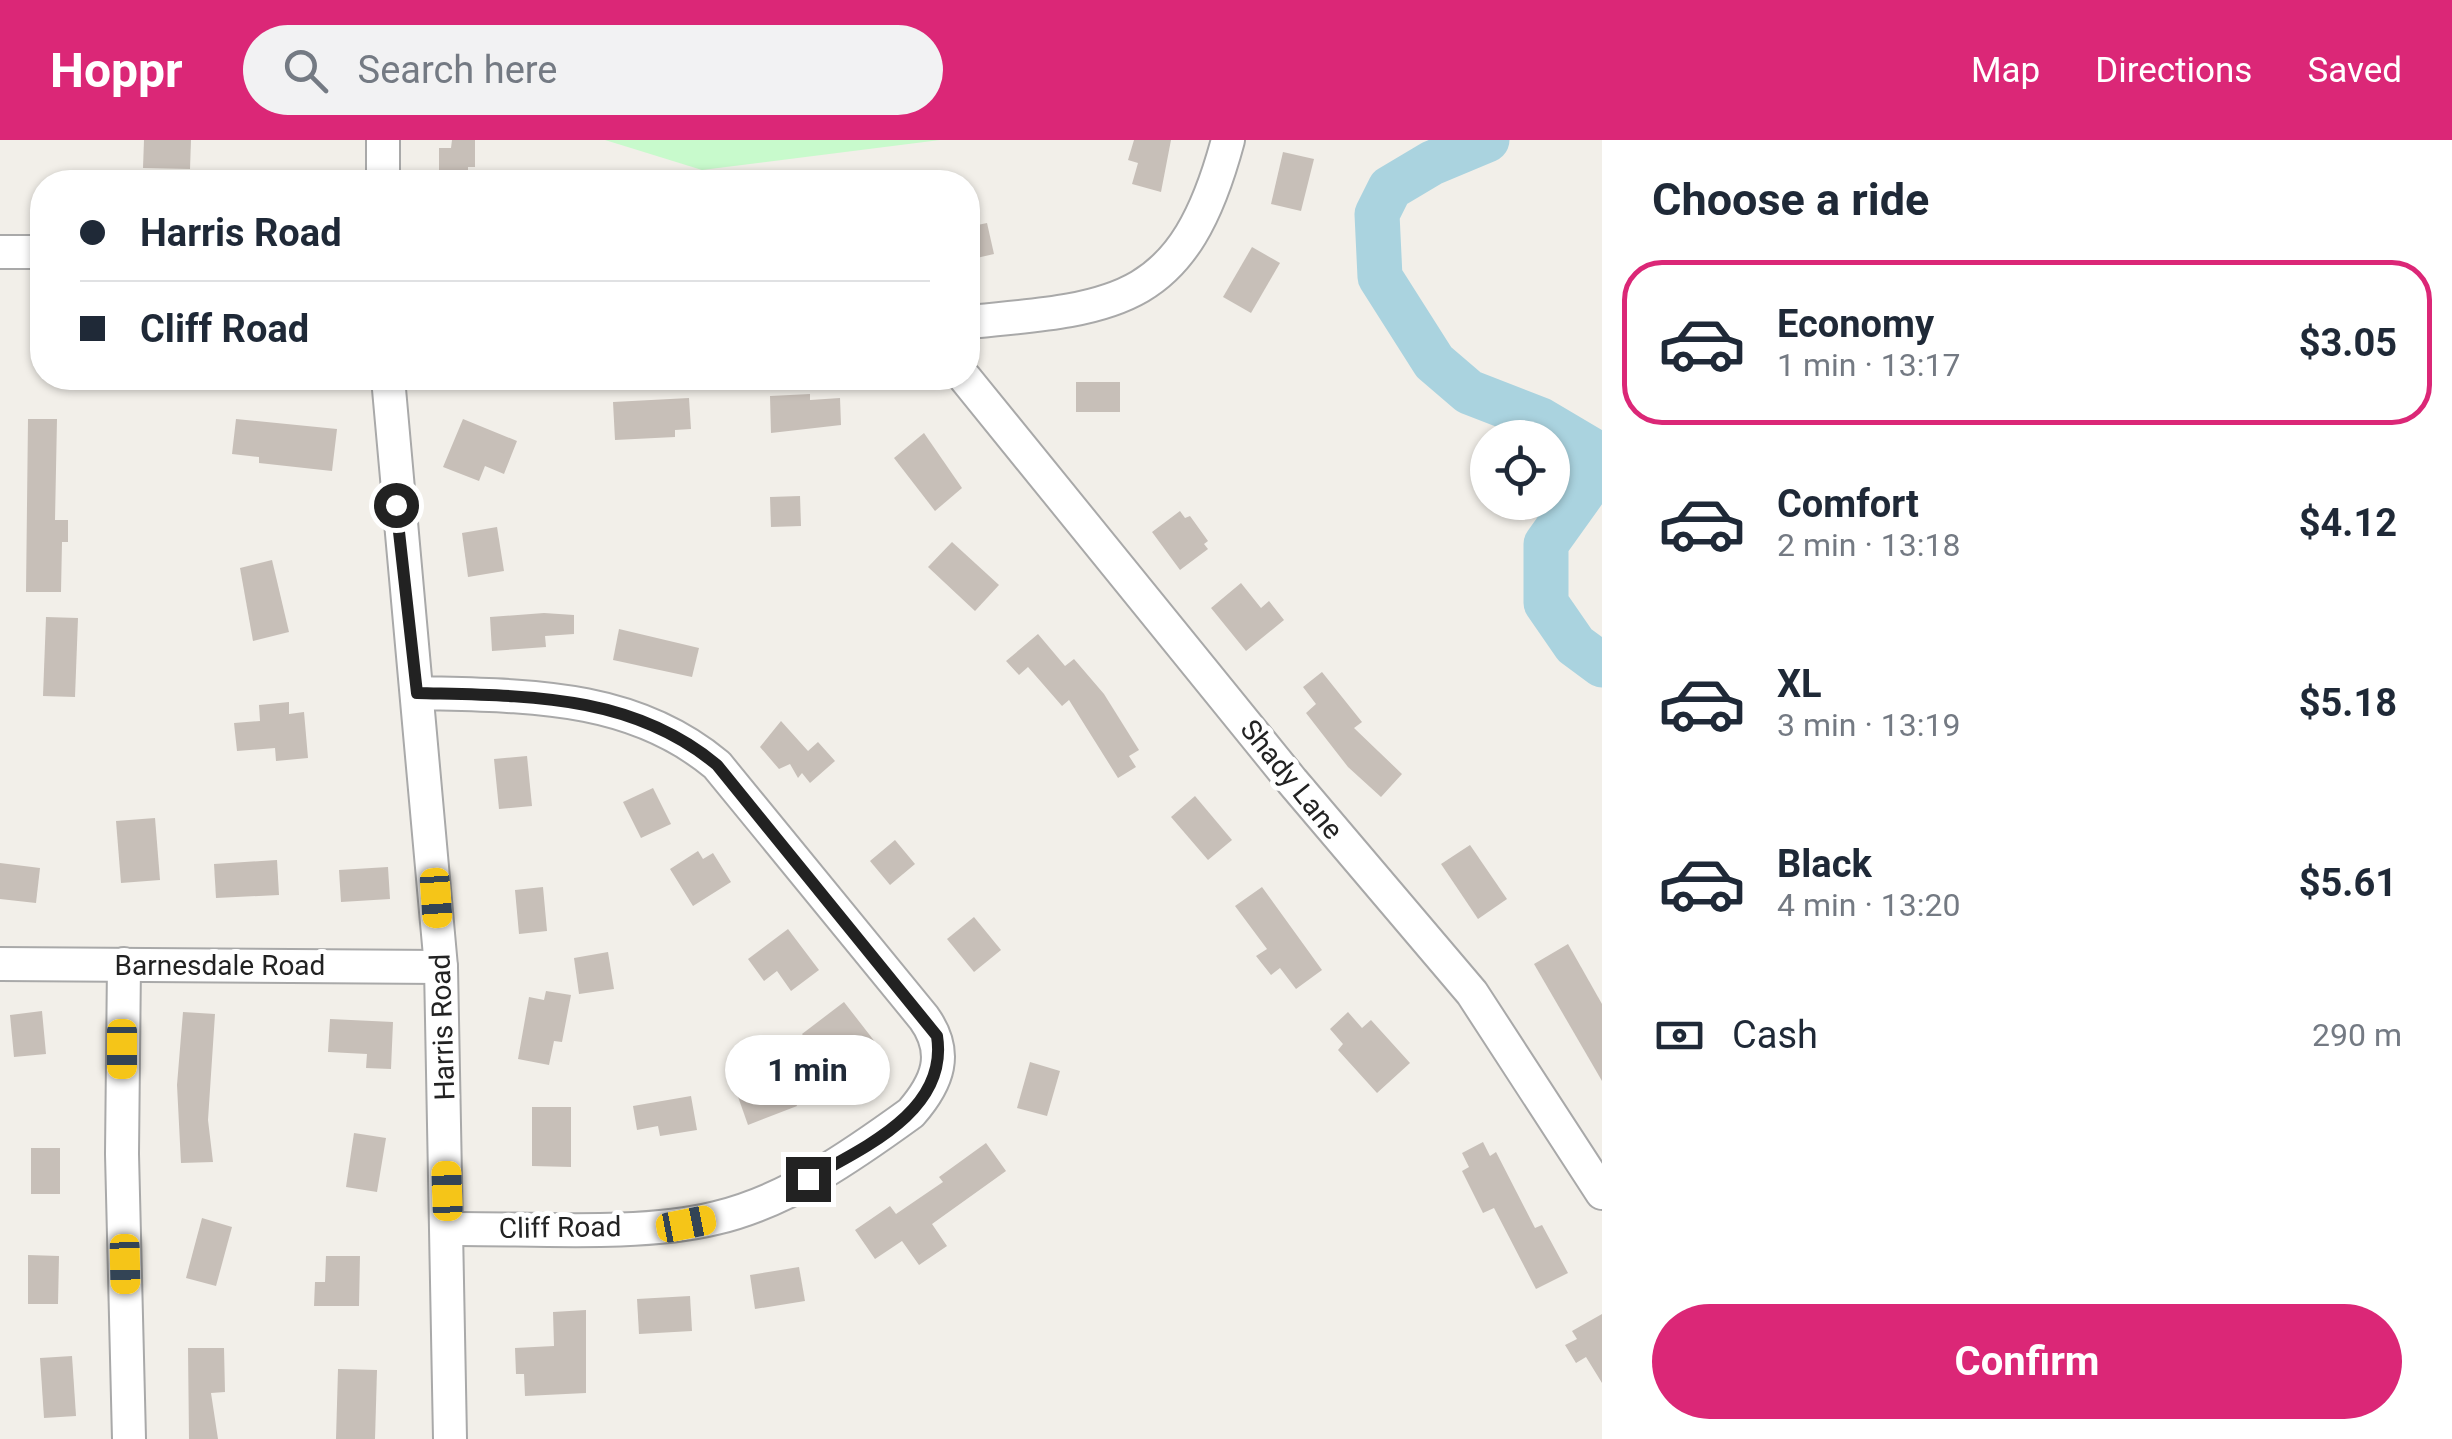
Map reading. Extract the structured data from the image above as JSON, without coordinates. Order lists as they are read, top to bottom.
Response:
{
  "streets": {
    "street": [
      "Shady Lane",
      "Barnesdale Road",
      "Harris Road",
      "Cliff Road"
    ]
  },
  "crossings": [
    ["Barnesdale Road", "Harris Road"],
    ["Harris Road", "Cliff Road"]
  ],
  "page": {
    "header": "Hoppr",
    "search": "Search here",
    "nav": ["Map", "Directions", "Saved"],
    "heading": "Choose a ride",
    "banner": ["Harris Road", "Cliff Road"],
    "list": [
      {
        "name": "Economy",
        "note": "1 min · 13:17",
        "value": "$3.05"
      },
      {
        "name": "Comfort",
        "note": "2 min · 13:18",
        "value": "$4.12"
      },
      {
        "name": "XL",
        "note": "3 min · 13:19",
        "value": "$5.18"
      },
      {
        "name": "Black",
        "note": "4 min · 13:20",
        "value": "$5.61"
      }
    ],
    "pay": ["Cash", "290 m"],
    "bubble": "1 min",
    "buttons": "Confirm"
  }
}
